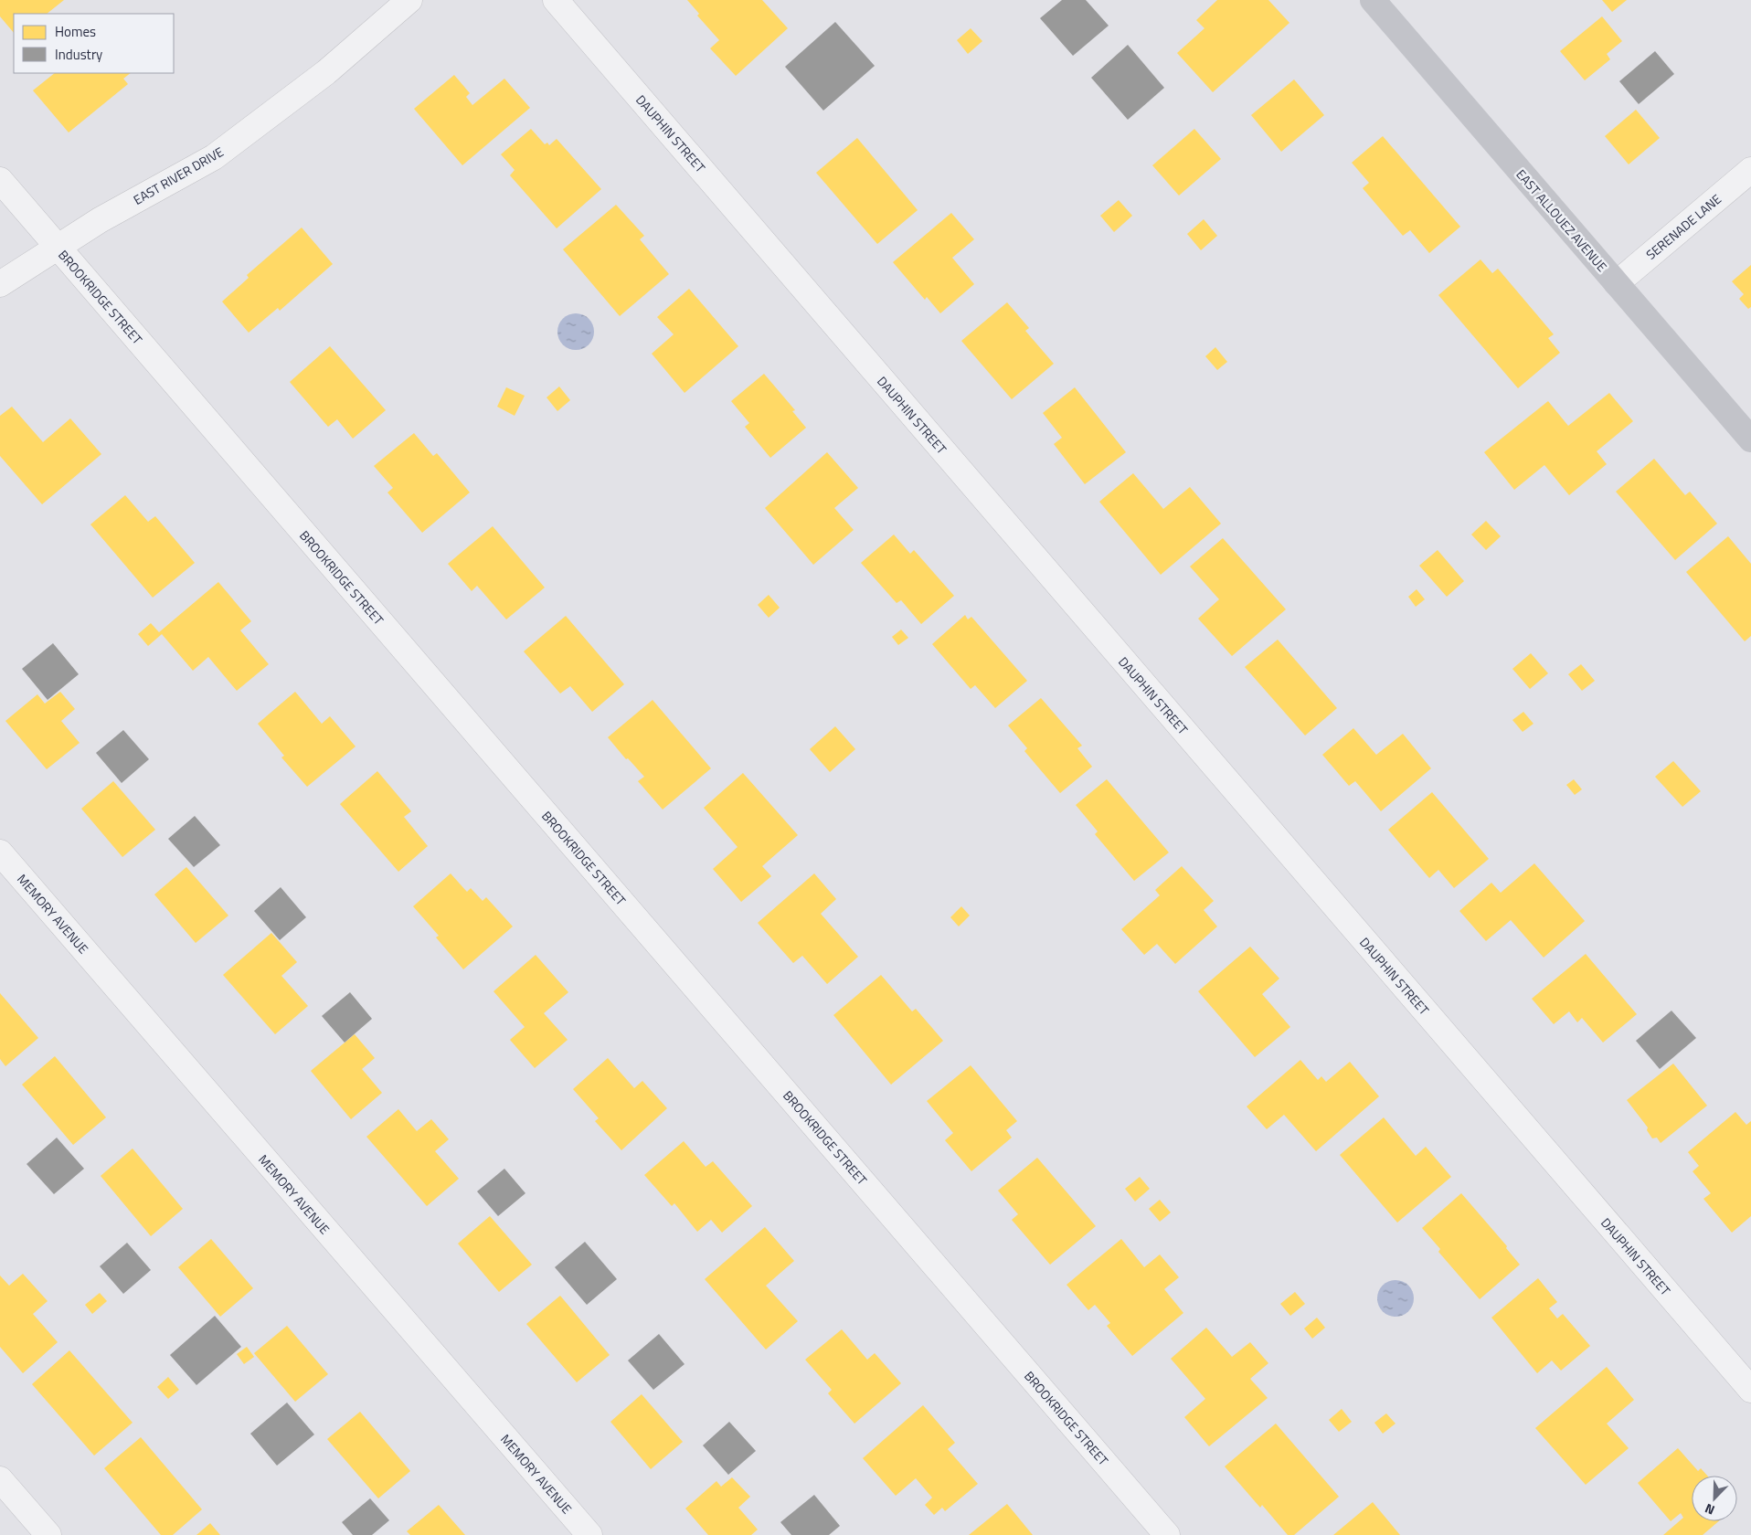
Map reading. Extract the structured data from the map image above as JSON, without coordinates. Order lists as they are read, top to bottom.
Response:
{
  "streets": {
    "street": [
      "DAUPHIN STREET",
      "EAST RIVER DRIVE",
      "EAST ALLOUEZ AVENUE",
      "SERENADE LANE",
      "BROOKRIDGE STREET",
      "MEMORY AVENUE"
    ]
  },
  "crossings": [
    ["EAST RIVER DRIVE", "BROOKRIDGE STREET"],
    ["EAST ALLOUEZ AVENUE", "SERENADE LANE"]
  ],
  "legend": ["Homes", "Industry"],
  "north": "bottom left"
}
